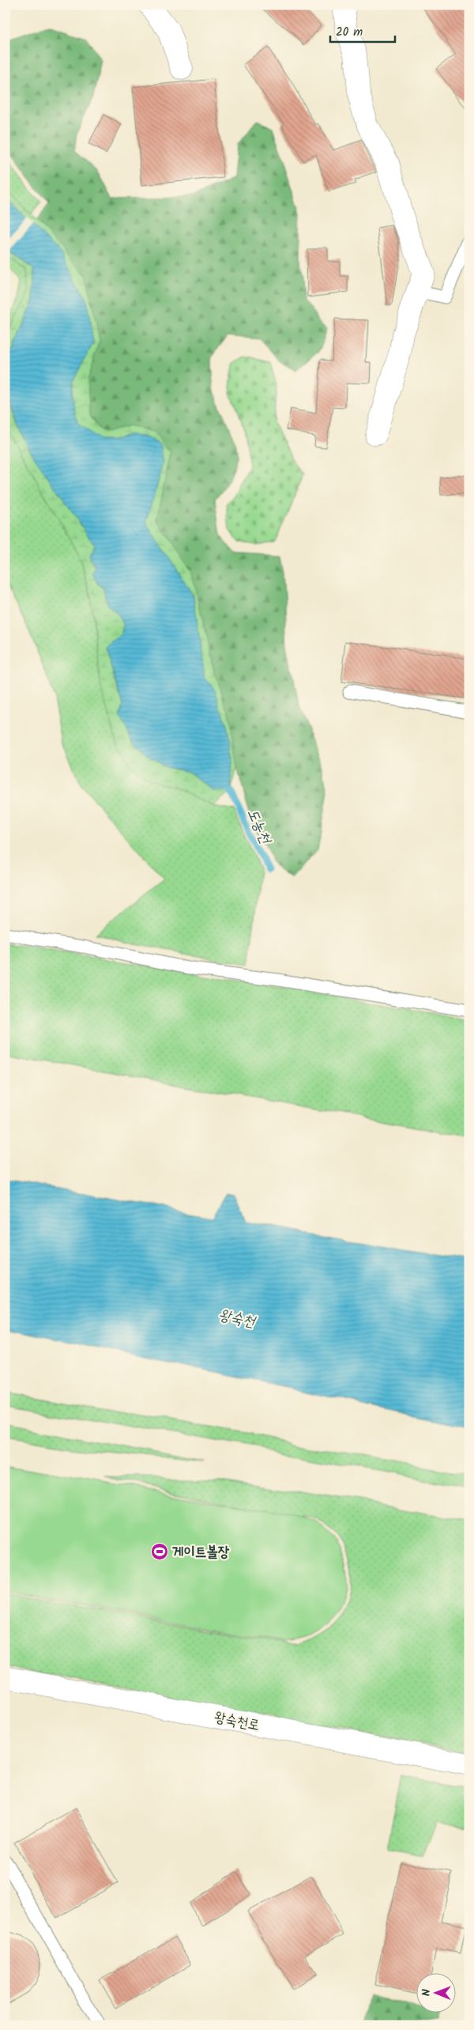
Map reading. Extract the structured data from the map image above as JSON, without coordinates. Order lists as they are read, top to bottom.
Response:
{
  "streets": {
    "street": ["왕숙천로"]
  },
  "water": ["도농천", "왕숙천"],
  "places": {
    "sports": ["게이트볼장"]
  },
  "scale_bar": "20 m",
  "north": "left"
}
